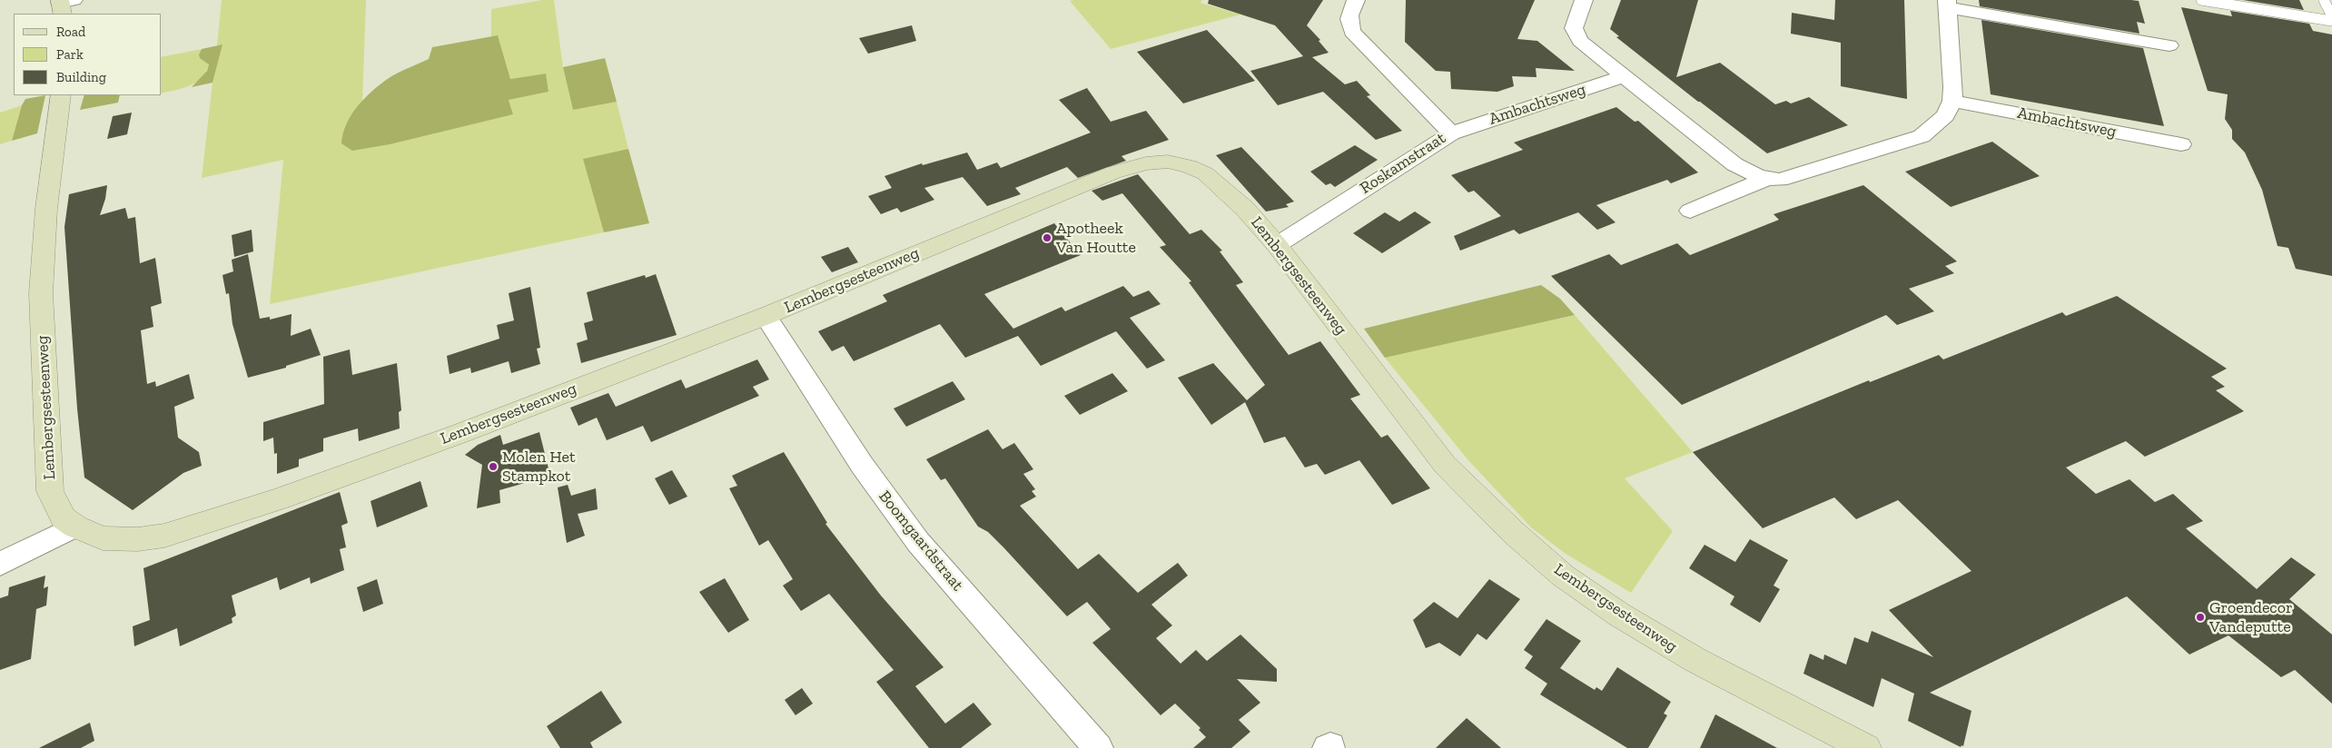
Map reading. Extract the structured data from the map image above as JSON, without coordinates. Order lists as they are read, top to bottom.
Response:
{
  "streets": {
    "street": [
      "Ambachtsweg",
      "Roskamstraat",
      "Lembergsesteenweg",
      "Boomgaardstraat"
    ]
  },
  "crossings": [
    ["Ambachtsweg", "Roskamstraat"],
    ["Roskamstraat", "Lembergsesteenweg"],
    ["Lembergsesteenweg", "Boomgaardstraat"]
  ],
  "places": ["Apotheek Van Houtte", "Molen Het Stampkot", "Groendecor Vandeputte"],
  "legend": ["Road", "Park", "Building"]
}
